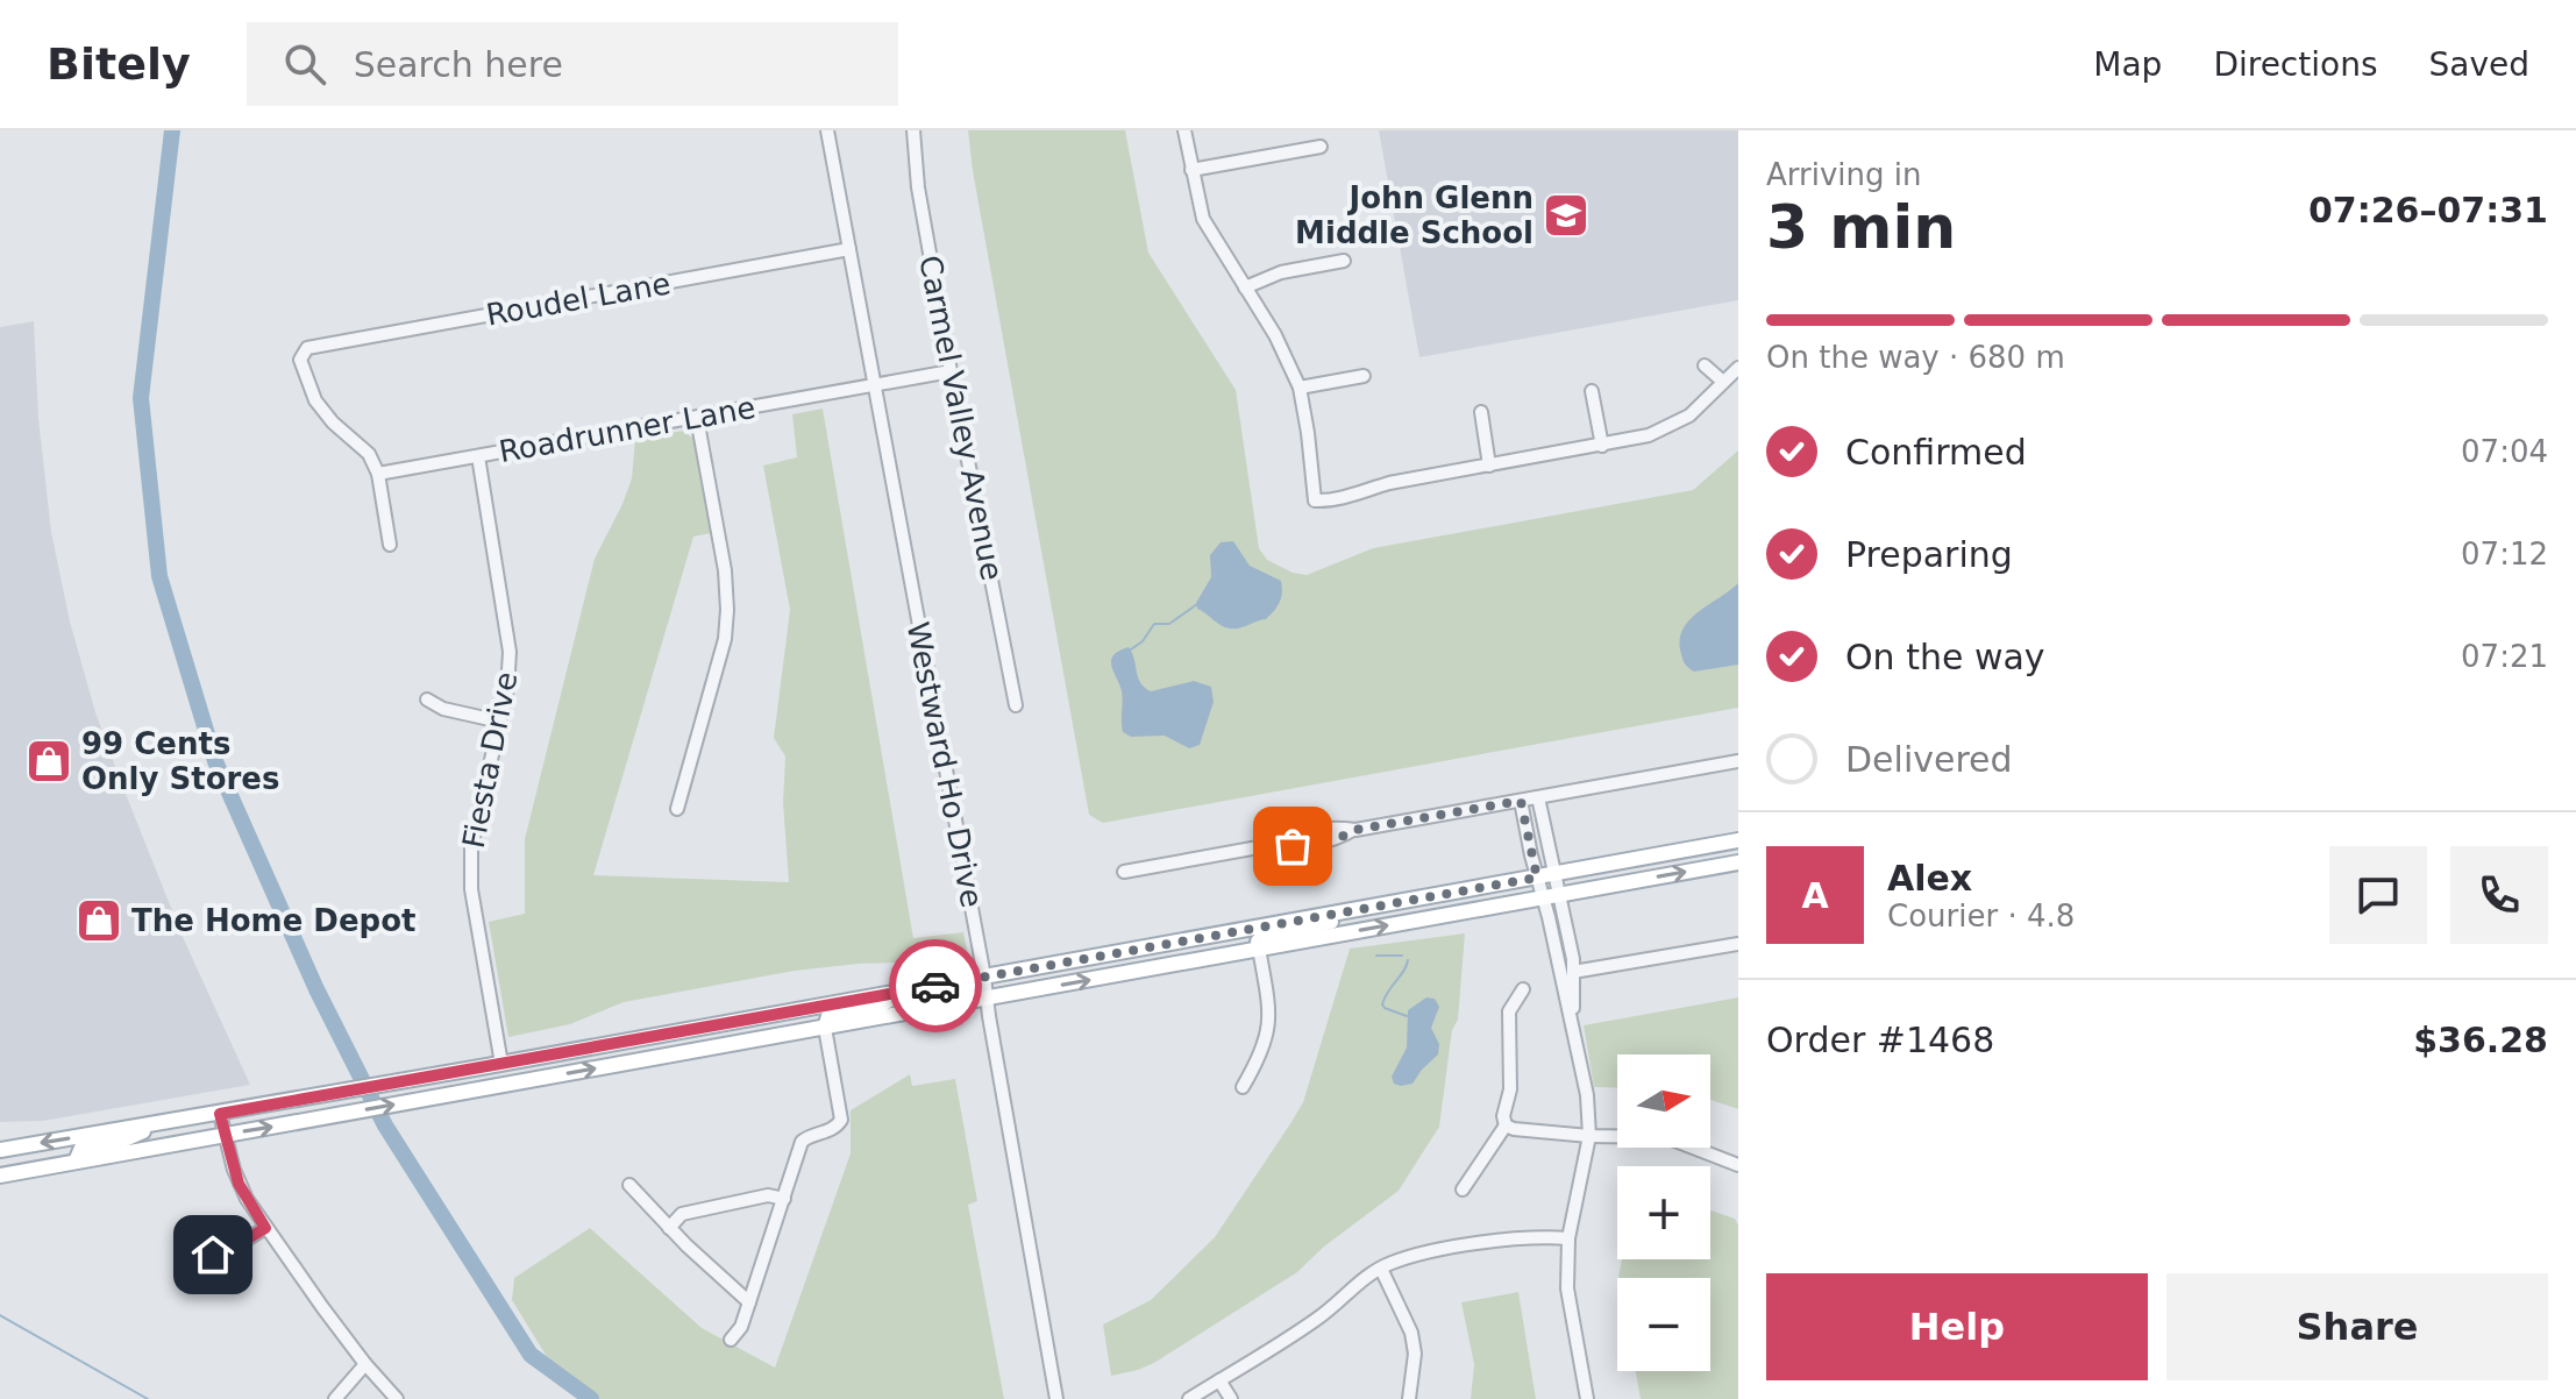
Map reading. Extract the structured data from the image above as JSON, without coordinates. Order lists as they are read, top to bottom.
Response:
{
  "streets": {
    "street": [
      "Roudel Lane",
      "Carmel Valley Avenue",
      "Roadrunner Lane",
      "Fiesta Drive",
      "Westward Ho Drive"
    ]
  },
  "crossings": [
    ["Roudel Lane", "Roadrunner Lane"],
    ["Roudel Lane", "Westward Ho Drive"],
    ["Carmel Valley Avenue", "Roadrunner Lane"],
    ["Roadrunner Lane", "Fiesta Drive"],
    ["Roadrunner Lane", "Westward Ho Drive"]
  ],
  "places": {
    "school or university": ["John Glenn Middle School"],
    "shop": ["99 Cents Only Stores", "The Home Depot"]
  },
  "north": "right",
  "page": {
    "header": "Bitely",
    "search": "Search here",
    "nav": ["Map", "Directions", "Saved"],
    "heading": ["3 min", "Arriving in", "07:26–07:31"],
    "panel": [
      "Alex",
      "Courier · 4.8",
      "Order #1468",
      "$36.28"
    ],
    "bar": "On the way · 680 m",
    "list": [
      ["Confirmed", "07:04"],
      ["Preparing", "07:12"],
      ["On the way", "07:21"],
      "Delivered"
    ],
    "round": "A",
    "map_buttons": ["+", "−"],
    "buttons": ["Help", "Share"]
  }
}
